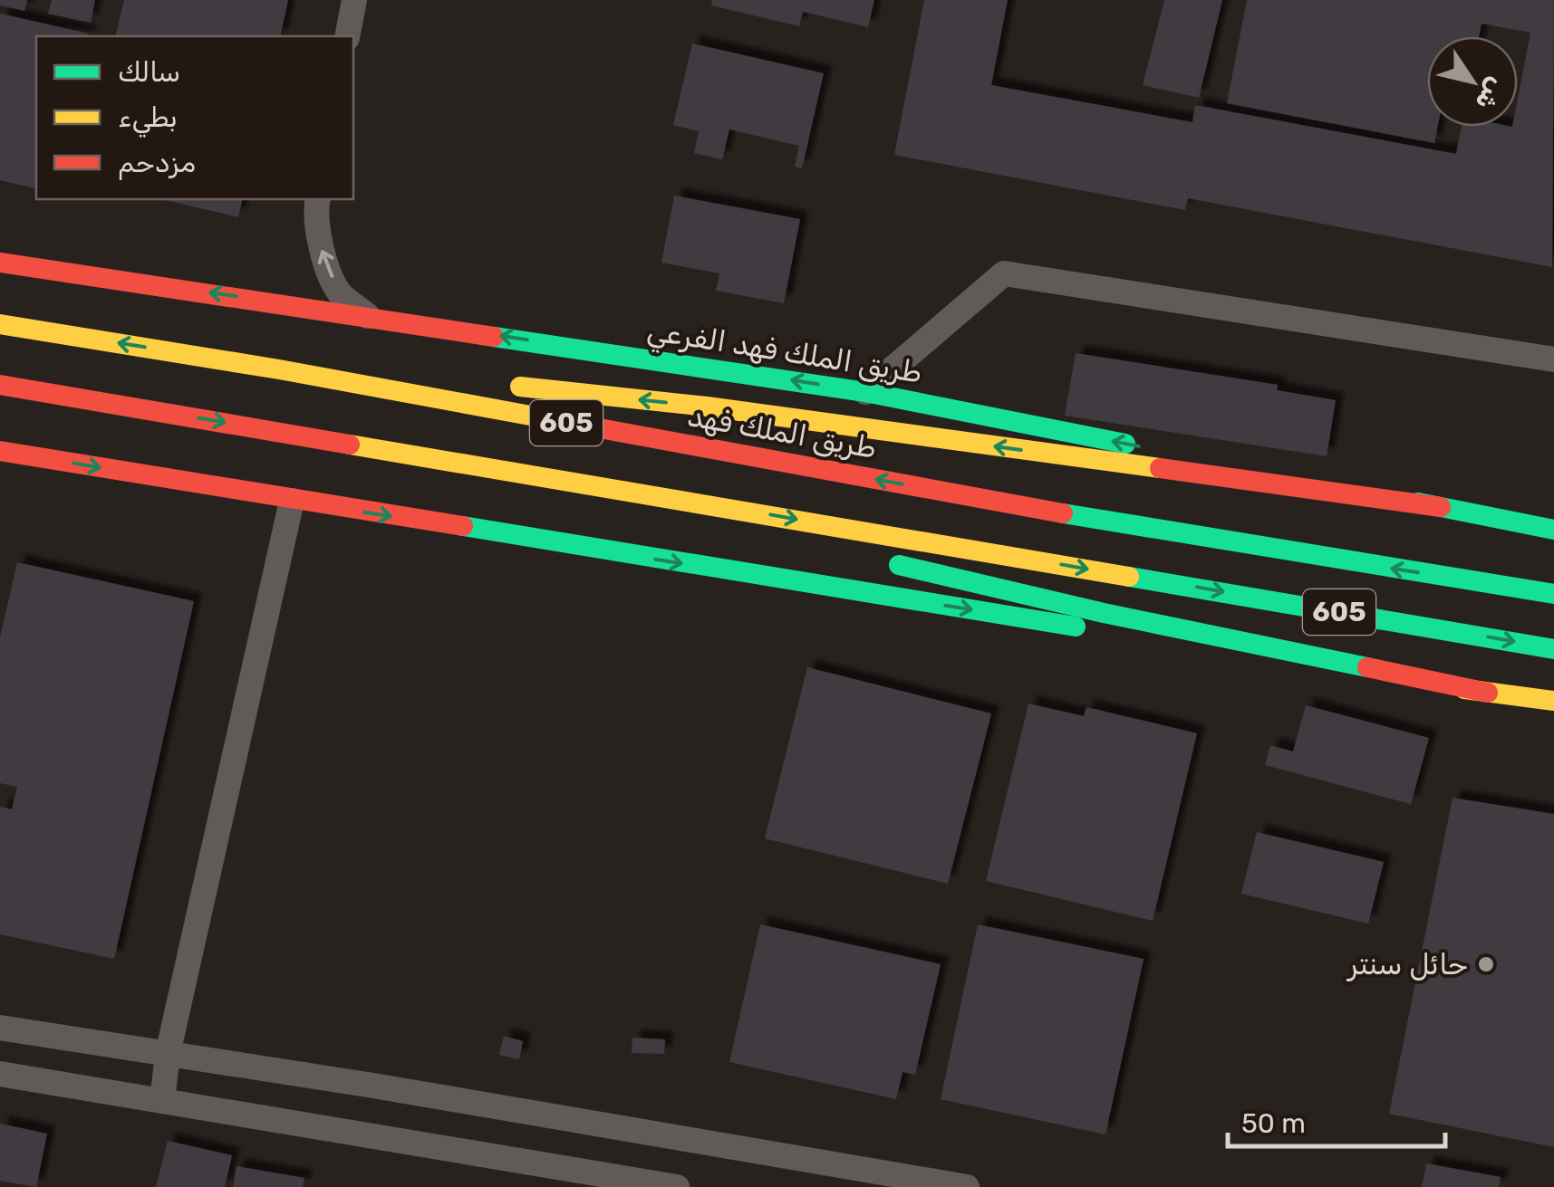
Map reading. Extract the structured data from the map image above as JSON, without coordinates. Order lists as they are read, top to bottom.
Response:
{
  "streets": {
    "main road": ["طريق الملك فهد الفرعي", "605", "طريق الملك فهد"]
  },
  "places": ["حائل سنتر"],
  "legend": ["سالك", "بطيء", "مزدحم"],
  "scale_bar": "50 m",
  "north": "bottom right"
}
